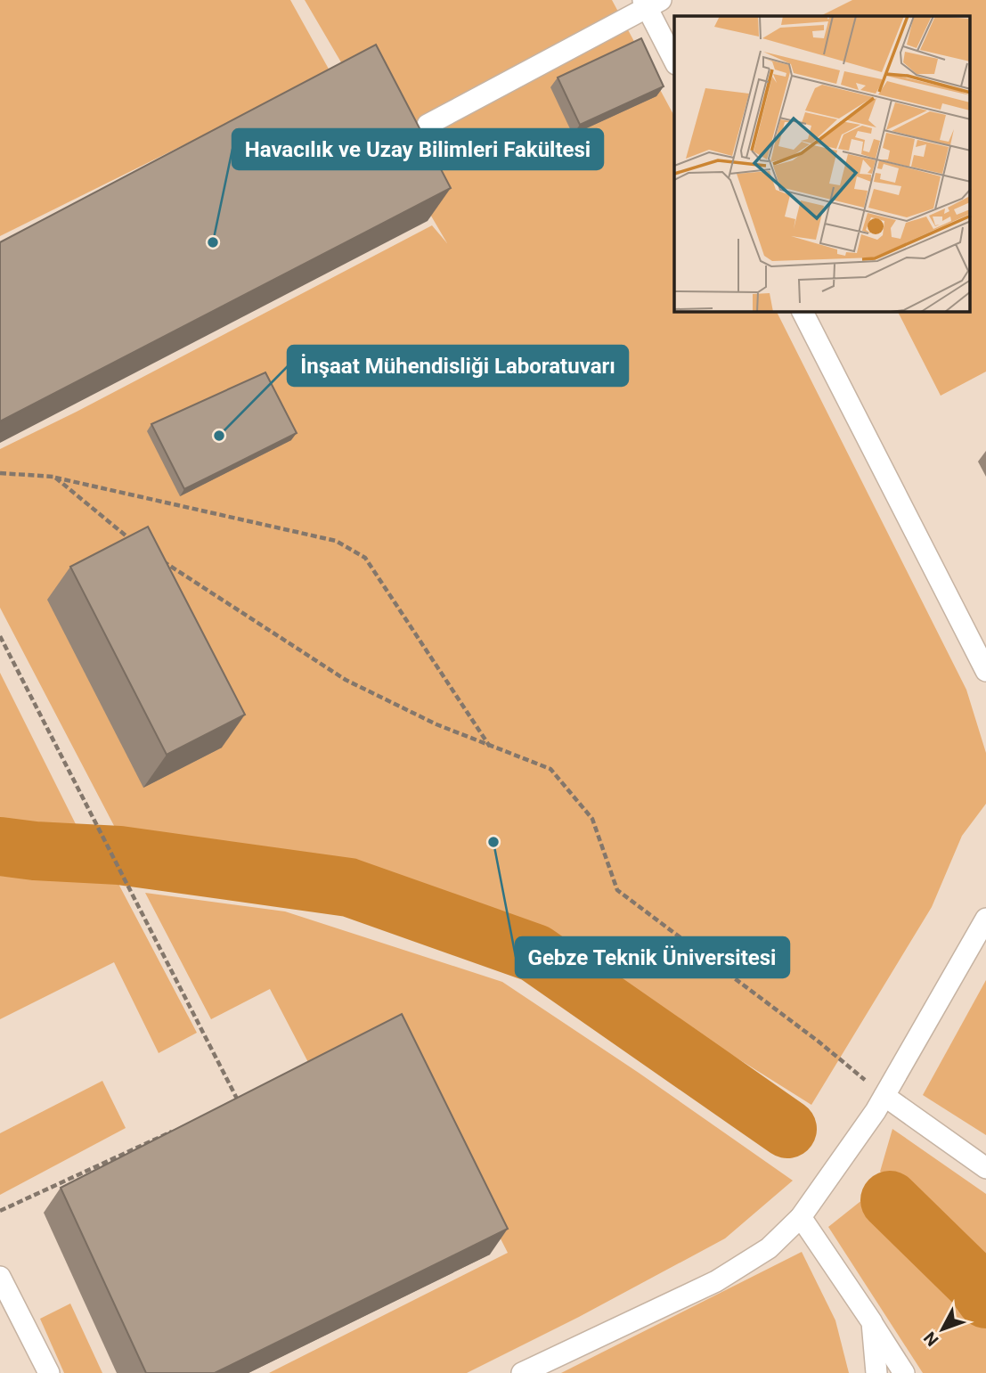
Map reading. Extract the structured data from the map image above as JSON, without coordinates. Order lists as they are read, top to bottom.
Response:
{
  "places": ["Havacılık ve Uzay Bilimleri Fakültesi", "İnşaat Mühendisliği Laboratuvarı", "Gebze Teknik Üniversitesi"],
  "north": "bottom left"
}
